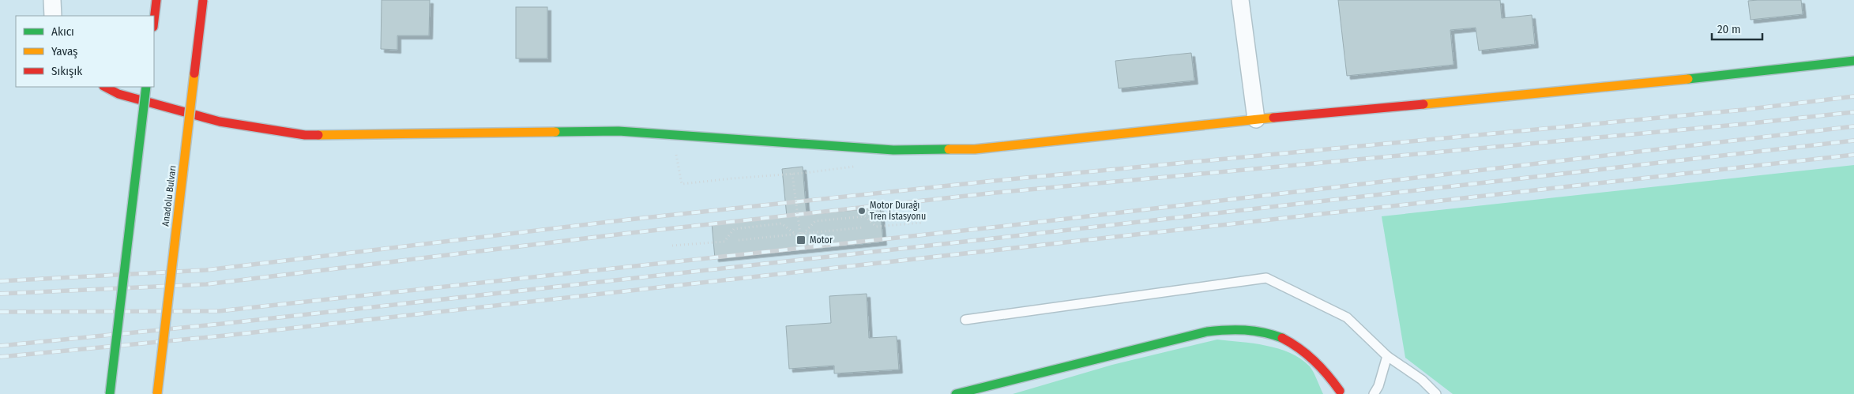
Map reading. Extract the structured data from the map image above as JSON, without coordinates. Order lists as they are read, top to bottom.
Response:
{
  "streets": {
    "street": ["Anadolu Bulvarı"]
  },
  "places": {
    "other": ["Motor Durağı Tren İstasyonu"],
    "transit": ["Motor"]
  },
  "legend": ["Akıcı", "Yavaş", "Sıkışık"],
  "scale_bar": "20 m"
}
